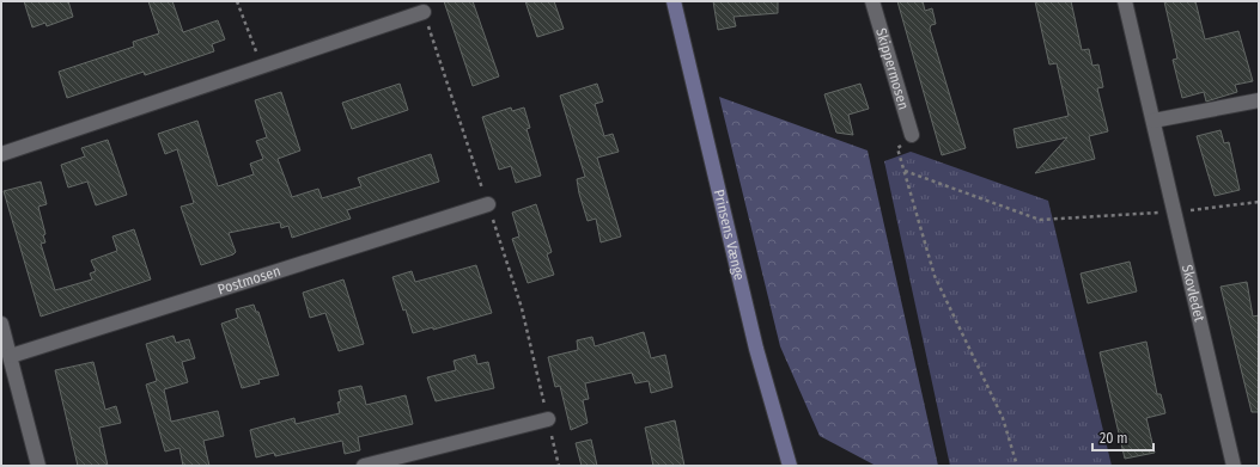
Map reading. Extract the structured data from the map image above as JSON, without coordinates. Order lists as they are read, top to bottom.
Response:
{
  "streets": {
    "street": [
      "Skippermosen",
      "Prinsens Vænge",
      "Postmosen",
      "Skovledet"
    ]
  },
  "scale_bar": "20 m"
}
